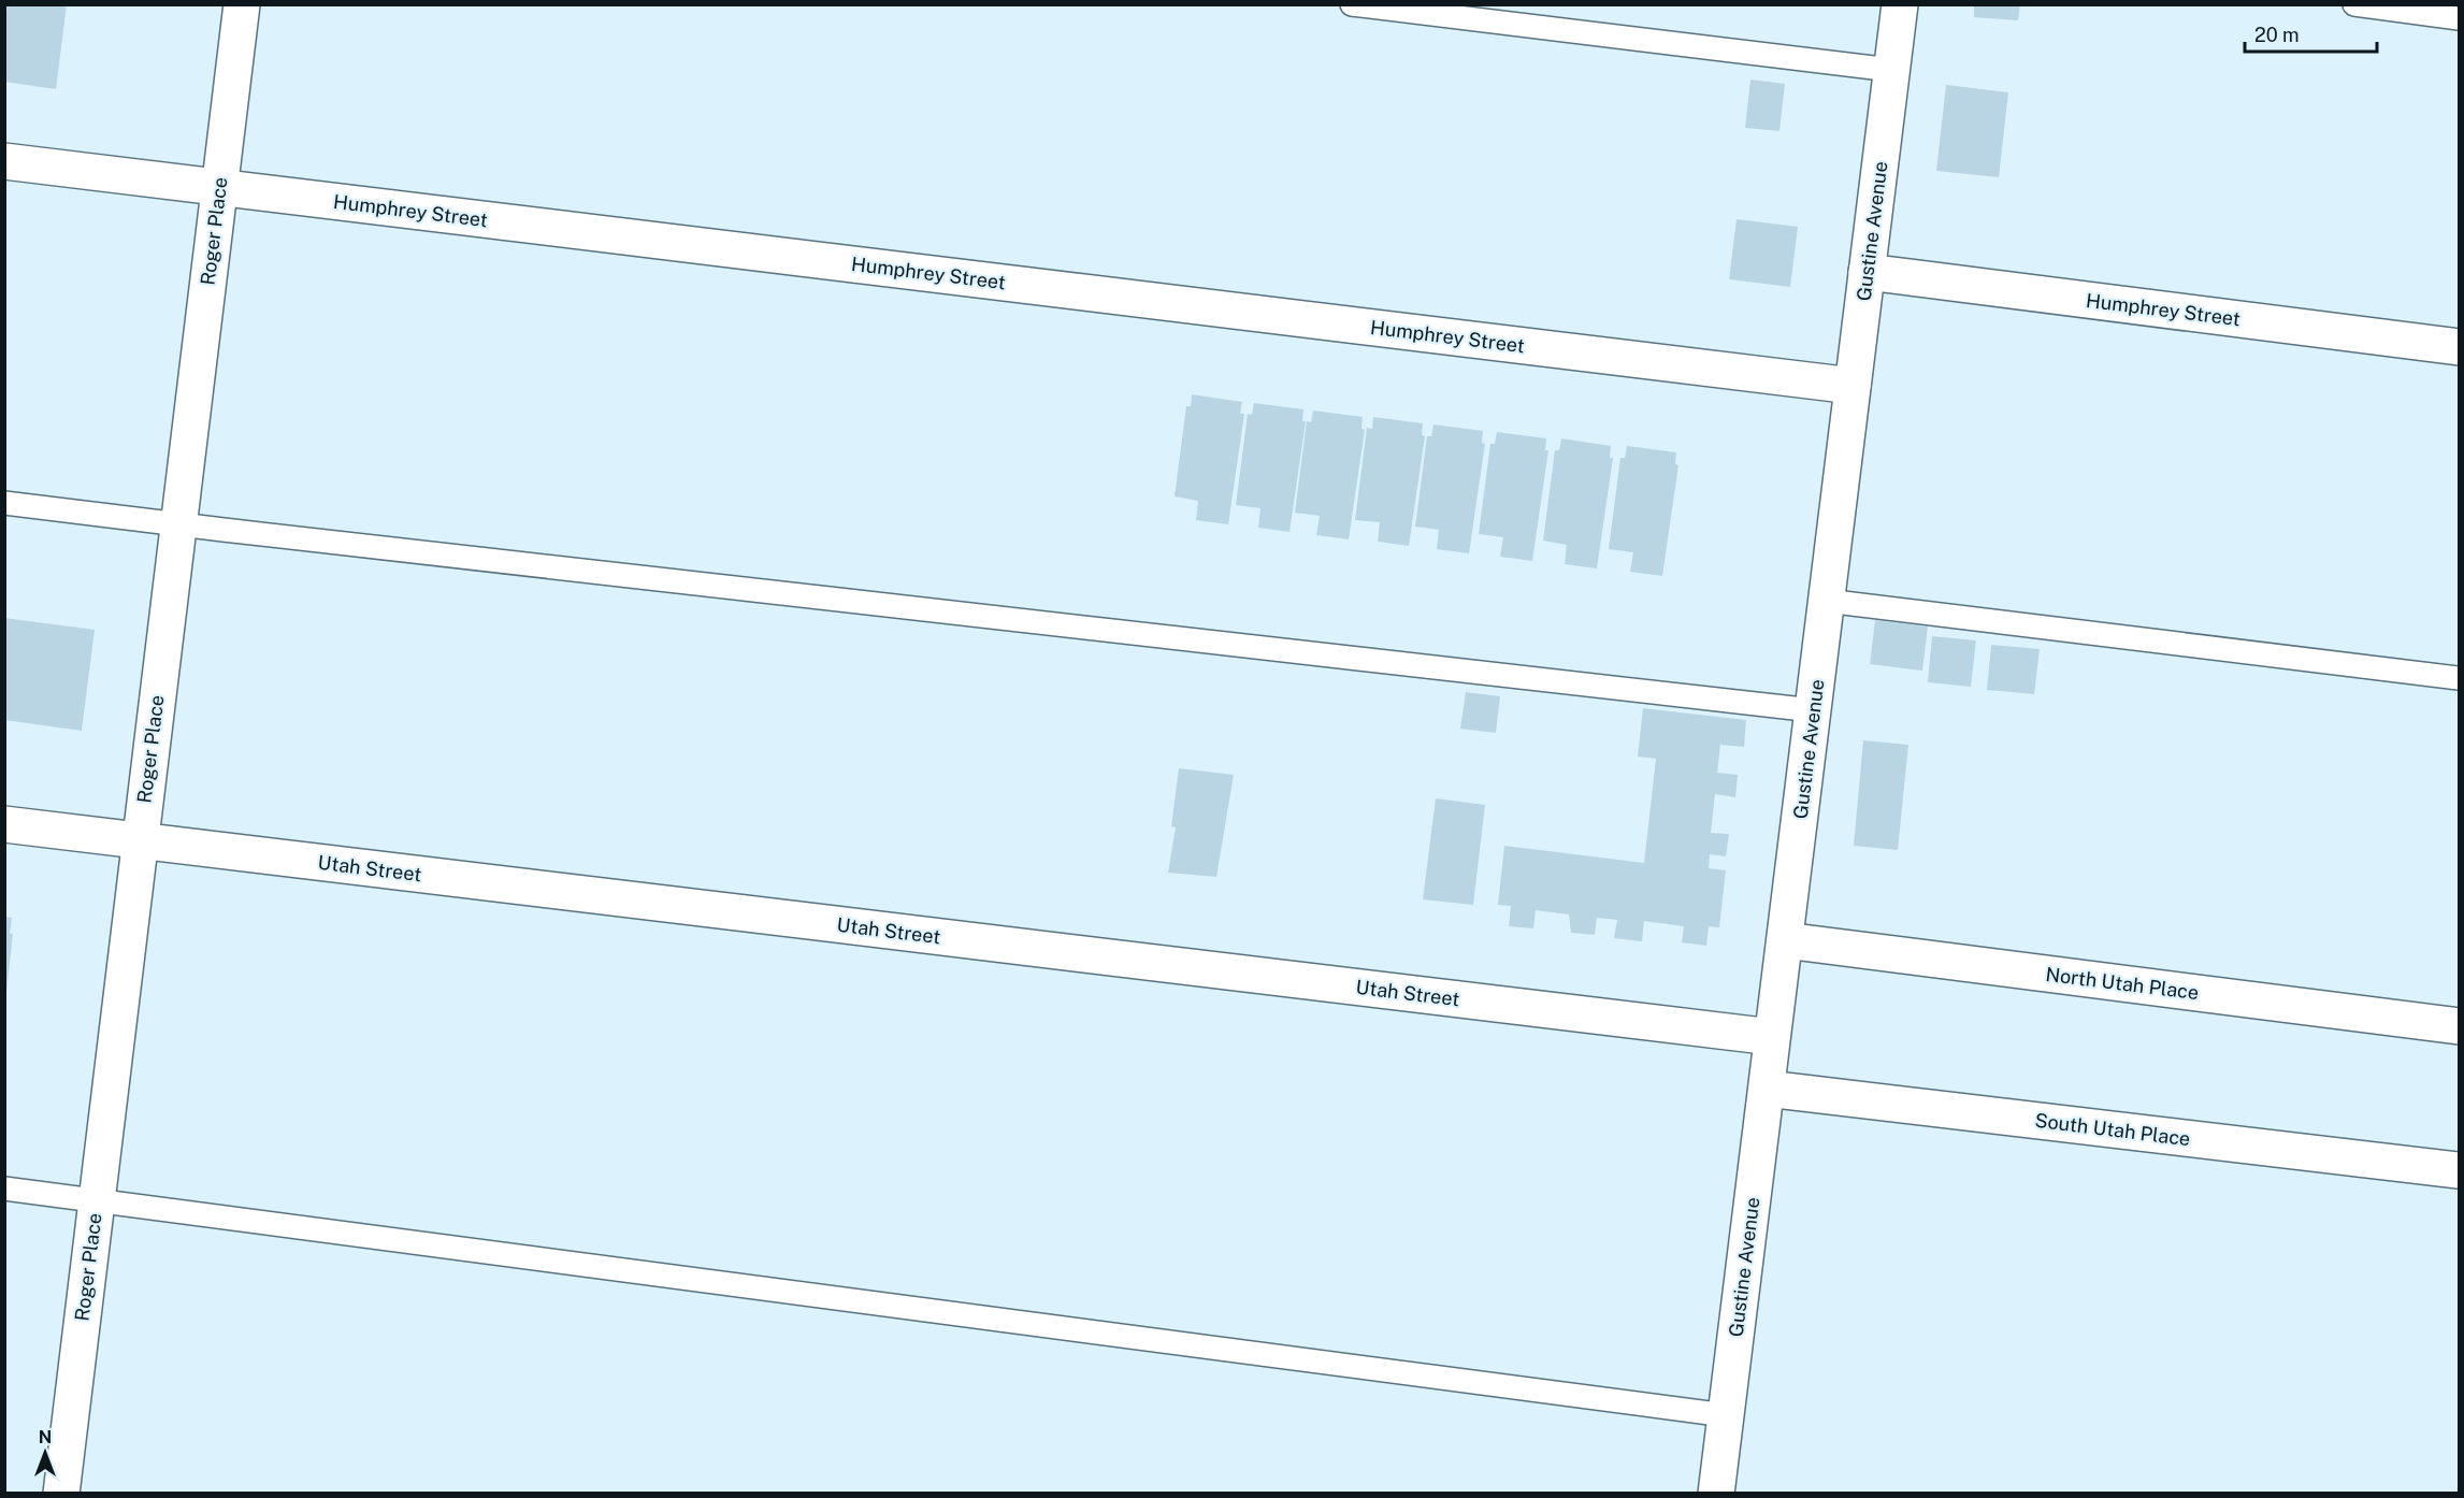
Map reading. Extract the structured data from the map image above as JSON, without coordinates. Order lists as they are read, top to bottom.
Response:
{
  "streets": {
    "street": [
      "Humphrey Street",
      "Roger Place",
      "Gustine Avenue",
      "Utah Street",
      "North Utah Place",
      "South Utah Place"
    ]
  },
  "crossings": [
    ["Humphrey Street", "Roger Place"],
    ["Humphrey Street", "Gustine Avenue"],
    ["Roger Place", "Utah Street"],
    ["Gustine Avenue", "Utah Street"],
    ["Gustine Avenue", "North Utah Place"],
    ["Gustine Avenue", "South Utah Place"]
  ],
  "scale_bar": "20 m",
  "north": "top"
}
